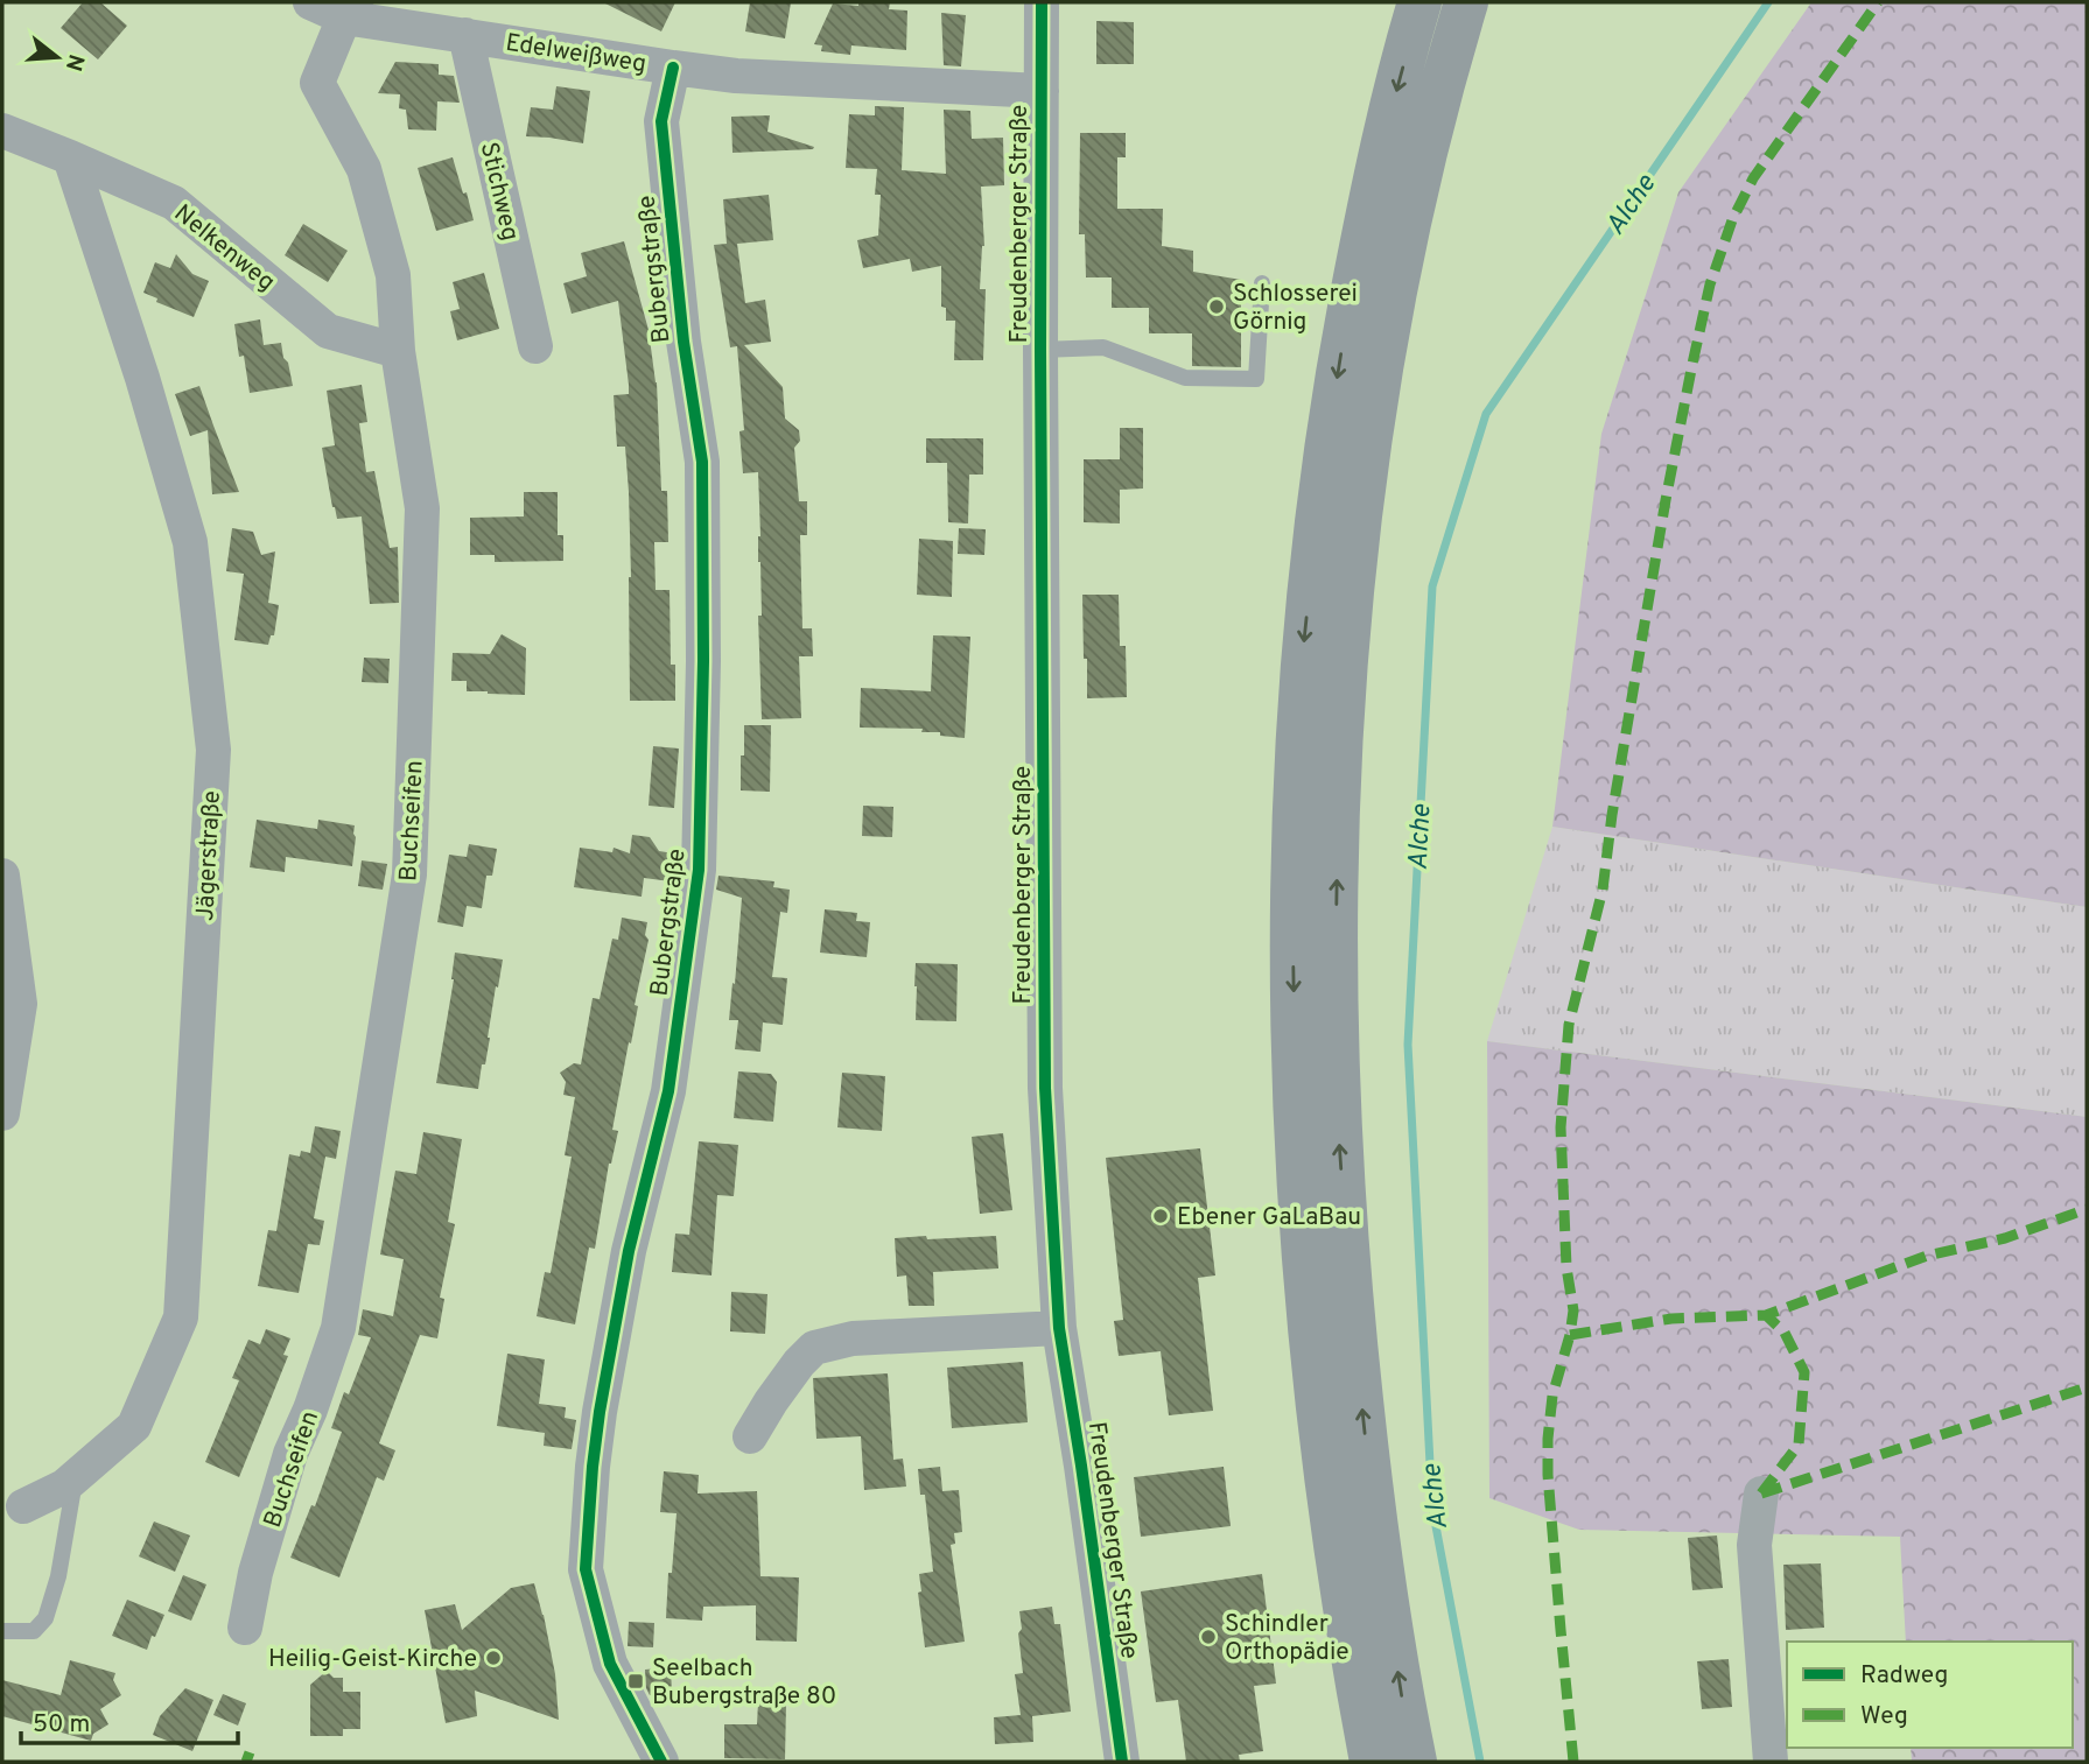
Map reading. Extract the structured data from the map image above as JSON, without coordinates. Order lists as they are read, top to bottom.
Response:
{
  "streets": {
    "street": [
      "Edelweißweg",
      "Stichweg",
      "Freudenberger Straße",
      "Nelkenweg",
      "Bubergstraße",
      "Buchseifen",
      "Jägerstraße"
    ]
  },
  "crossings": [
    ["Edelweißweg", "Stichweg"],
    ["Edelweißweg", "Freudenberger Straße"],
    ["Edelweißweg", "Bubergstraße"],
    ["Edelweißweg", "Buchseifen"],
    ["Nelkenweg", "Buchseifen"],
    ["Nelkenweg", "Jägerstraße"]
  ],
  "water": ["Alche"],
  "places": {
    "other": [
      "Schlosserei Görnig",
      "Ebener GaLaBau",
      "Schindler Orthopädie",
      "Heilig-Geist-Kirche"
    ],
    "transit": ["Seelbach Bubergstraße 80"]
  },
  "legend": ["Radweg", "Weg"],
  "scale_bar": "50 m",
  "north": "right"
}
